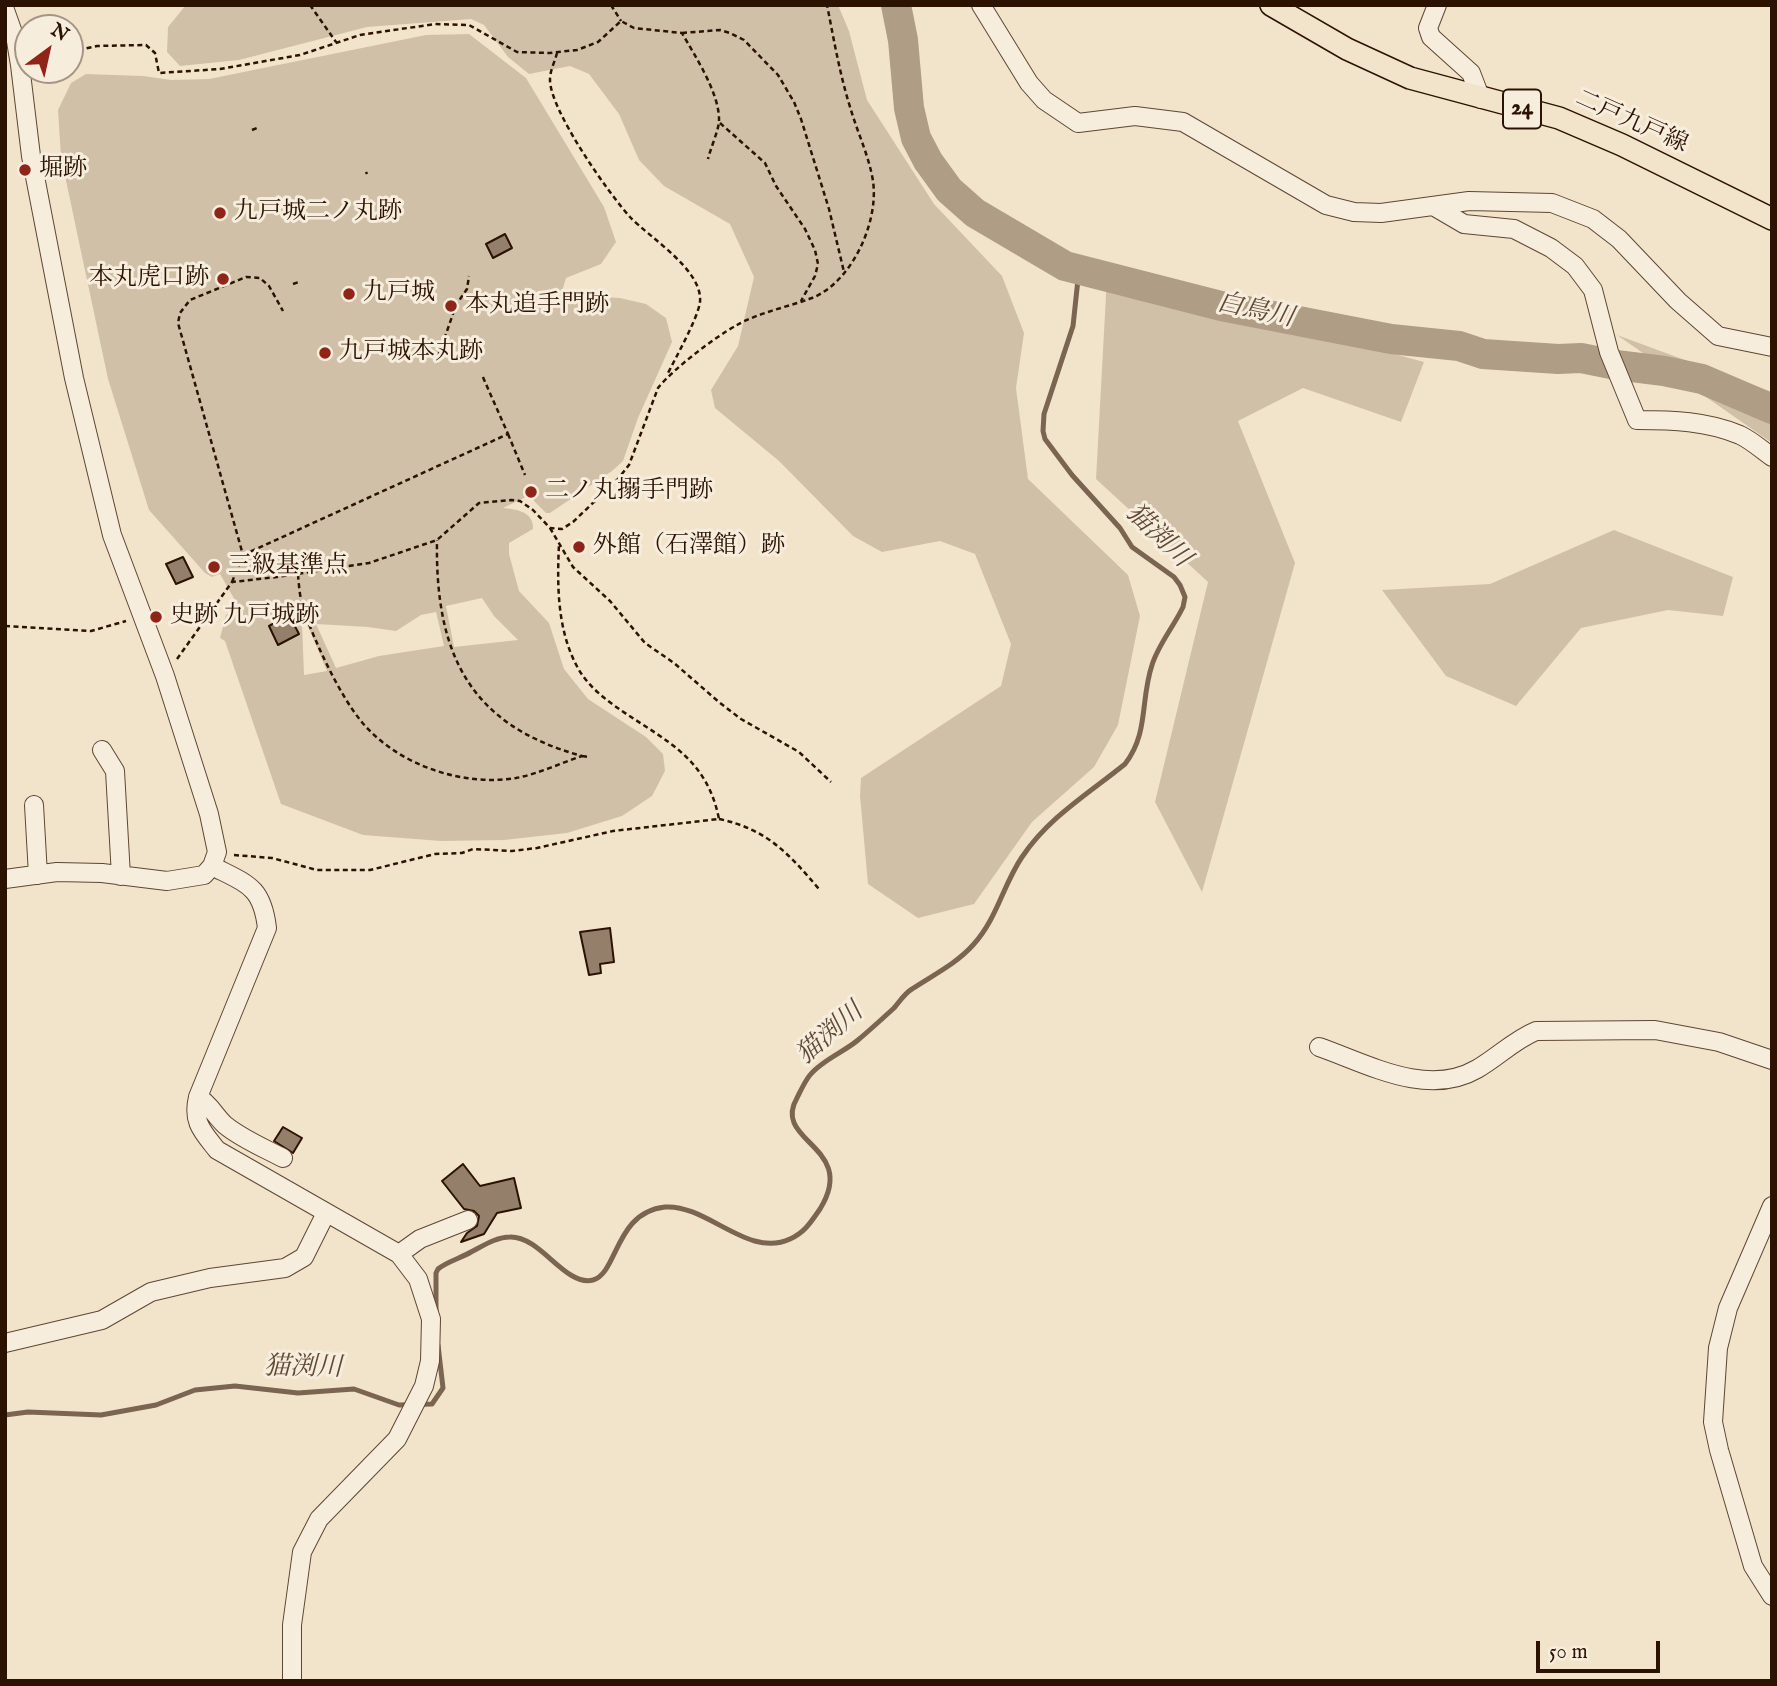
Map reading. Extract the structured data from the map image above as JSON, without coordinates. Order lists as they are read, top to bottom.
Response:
{
  "streets": {
    "main road": ["24", "二戸九戸線"]
  },
  "water": ["白鳥川", "猫渕川"],
  "places": [
    "堀跡",
    "九戸城二ノ丸跡",
    "本丸虎口跡",
    "九戸城",
    "本丸追手門跡",
    "九戸城本丸跡",
    "二ノ丸搦手門跡",
    "外館（石澤館）跡",
    "三級基準点",
    "史跡 九戸城跡"
  ],
  "scale_bar": "50 m",
  "north": "top right"
}
